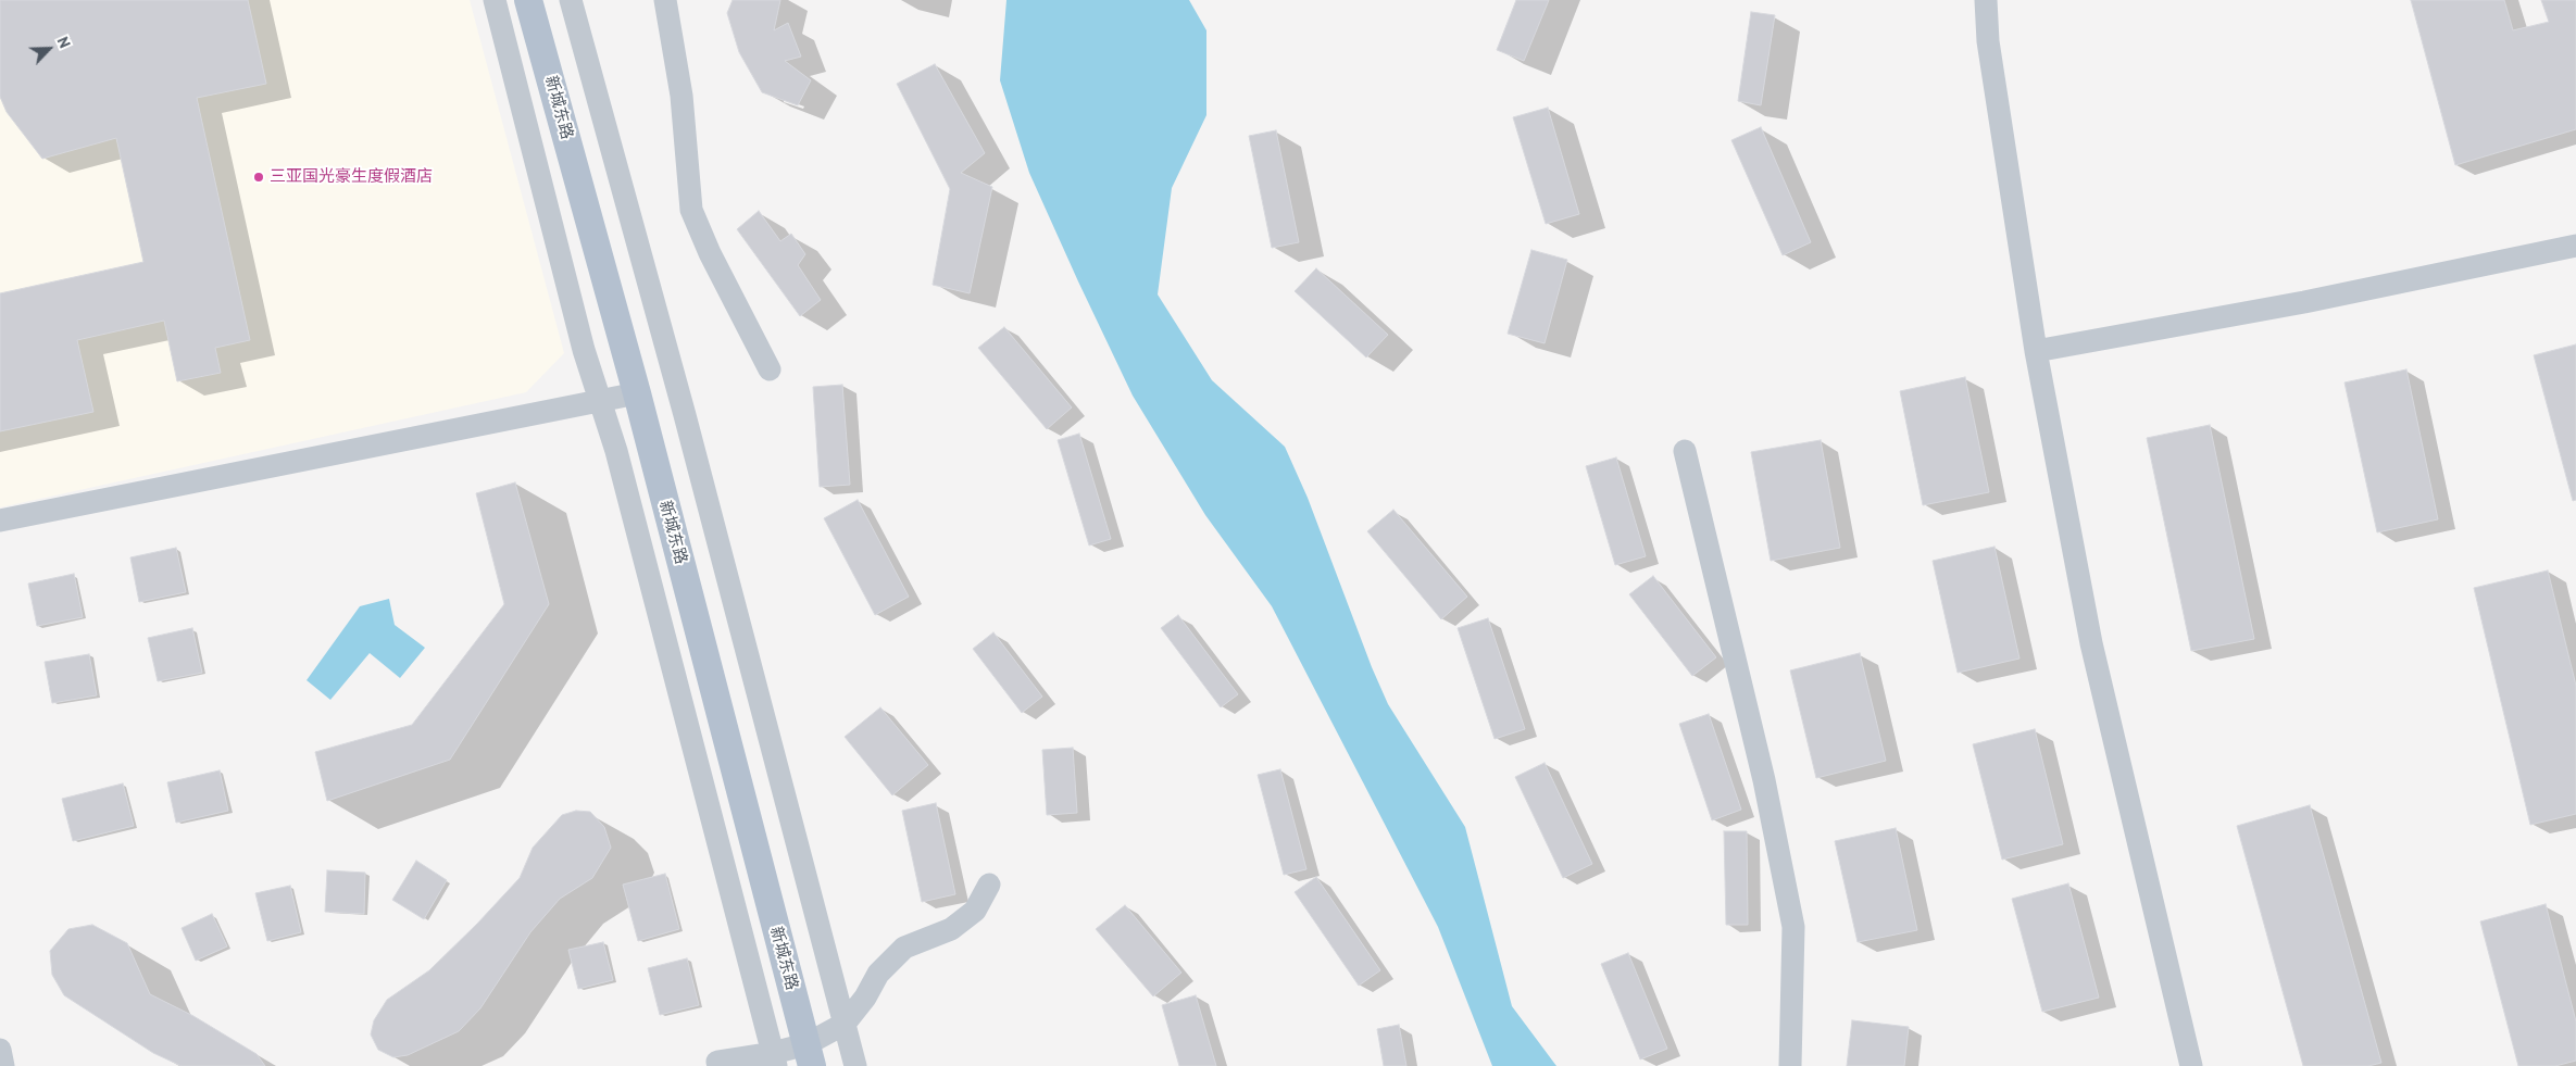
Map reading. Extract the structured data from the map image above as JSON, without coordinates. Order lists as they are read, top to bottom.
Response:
{
  "streets": {
    "main road": ["新城东路"]
  },
  "places": ["三亚国光豪生度假酒店"],
  "north": "top right"
}
